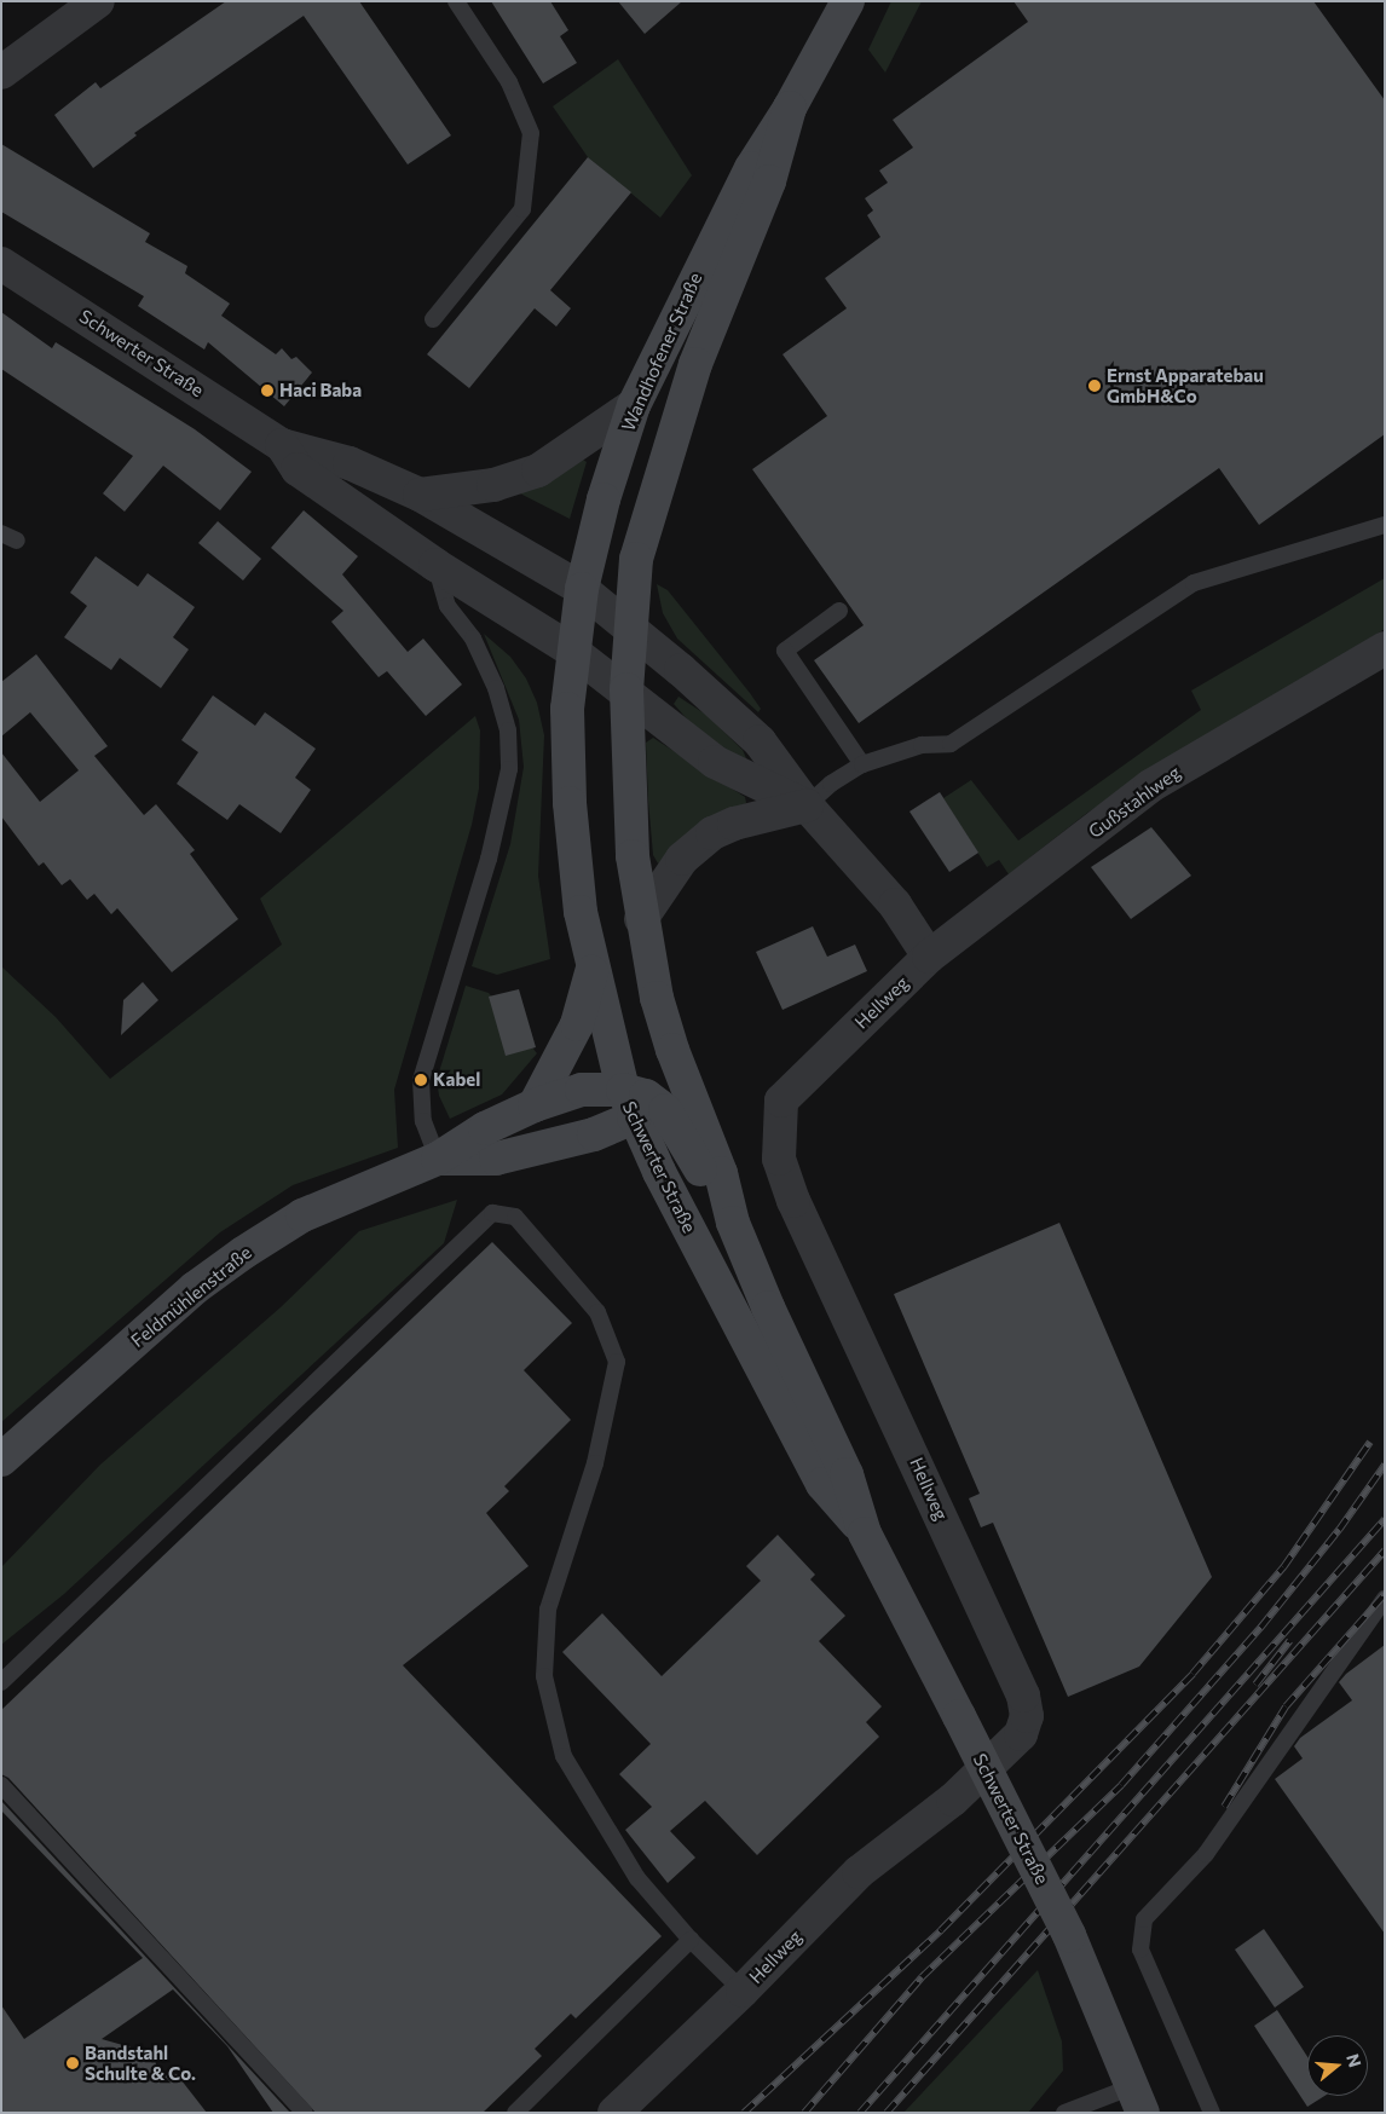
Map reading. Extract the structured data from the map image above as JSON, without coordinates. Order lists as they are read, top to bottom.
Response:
{
  "streets": {
    "main road": ["Wandhofener Straße", "Schwerter Straße", "Feldmühlenstraße"],
    "street": ["Gußstahlweg", "Hellweg"]
  },
  "crossings": [
    ["Wandhofener Straße", "Schwerter Straße"],
    ["Schwerter Straße", "Feldmühlenstraße"],
    ["Gußstahlweg", "Hellweg"]
  ],
  "places": [
    "Ernst Apparatebau GmbH&Co",
    "Haci Baba",
    "Kabel",
    "Bandstahl Schulte & Co."
  ],
  "north": "right"
}
